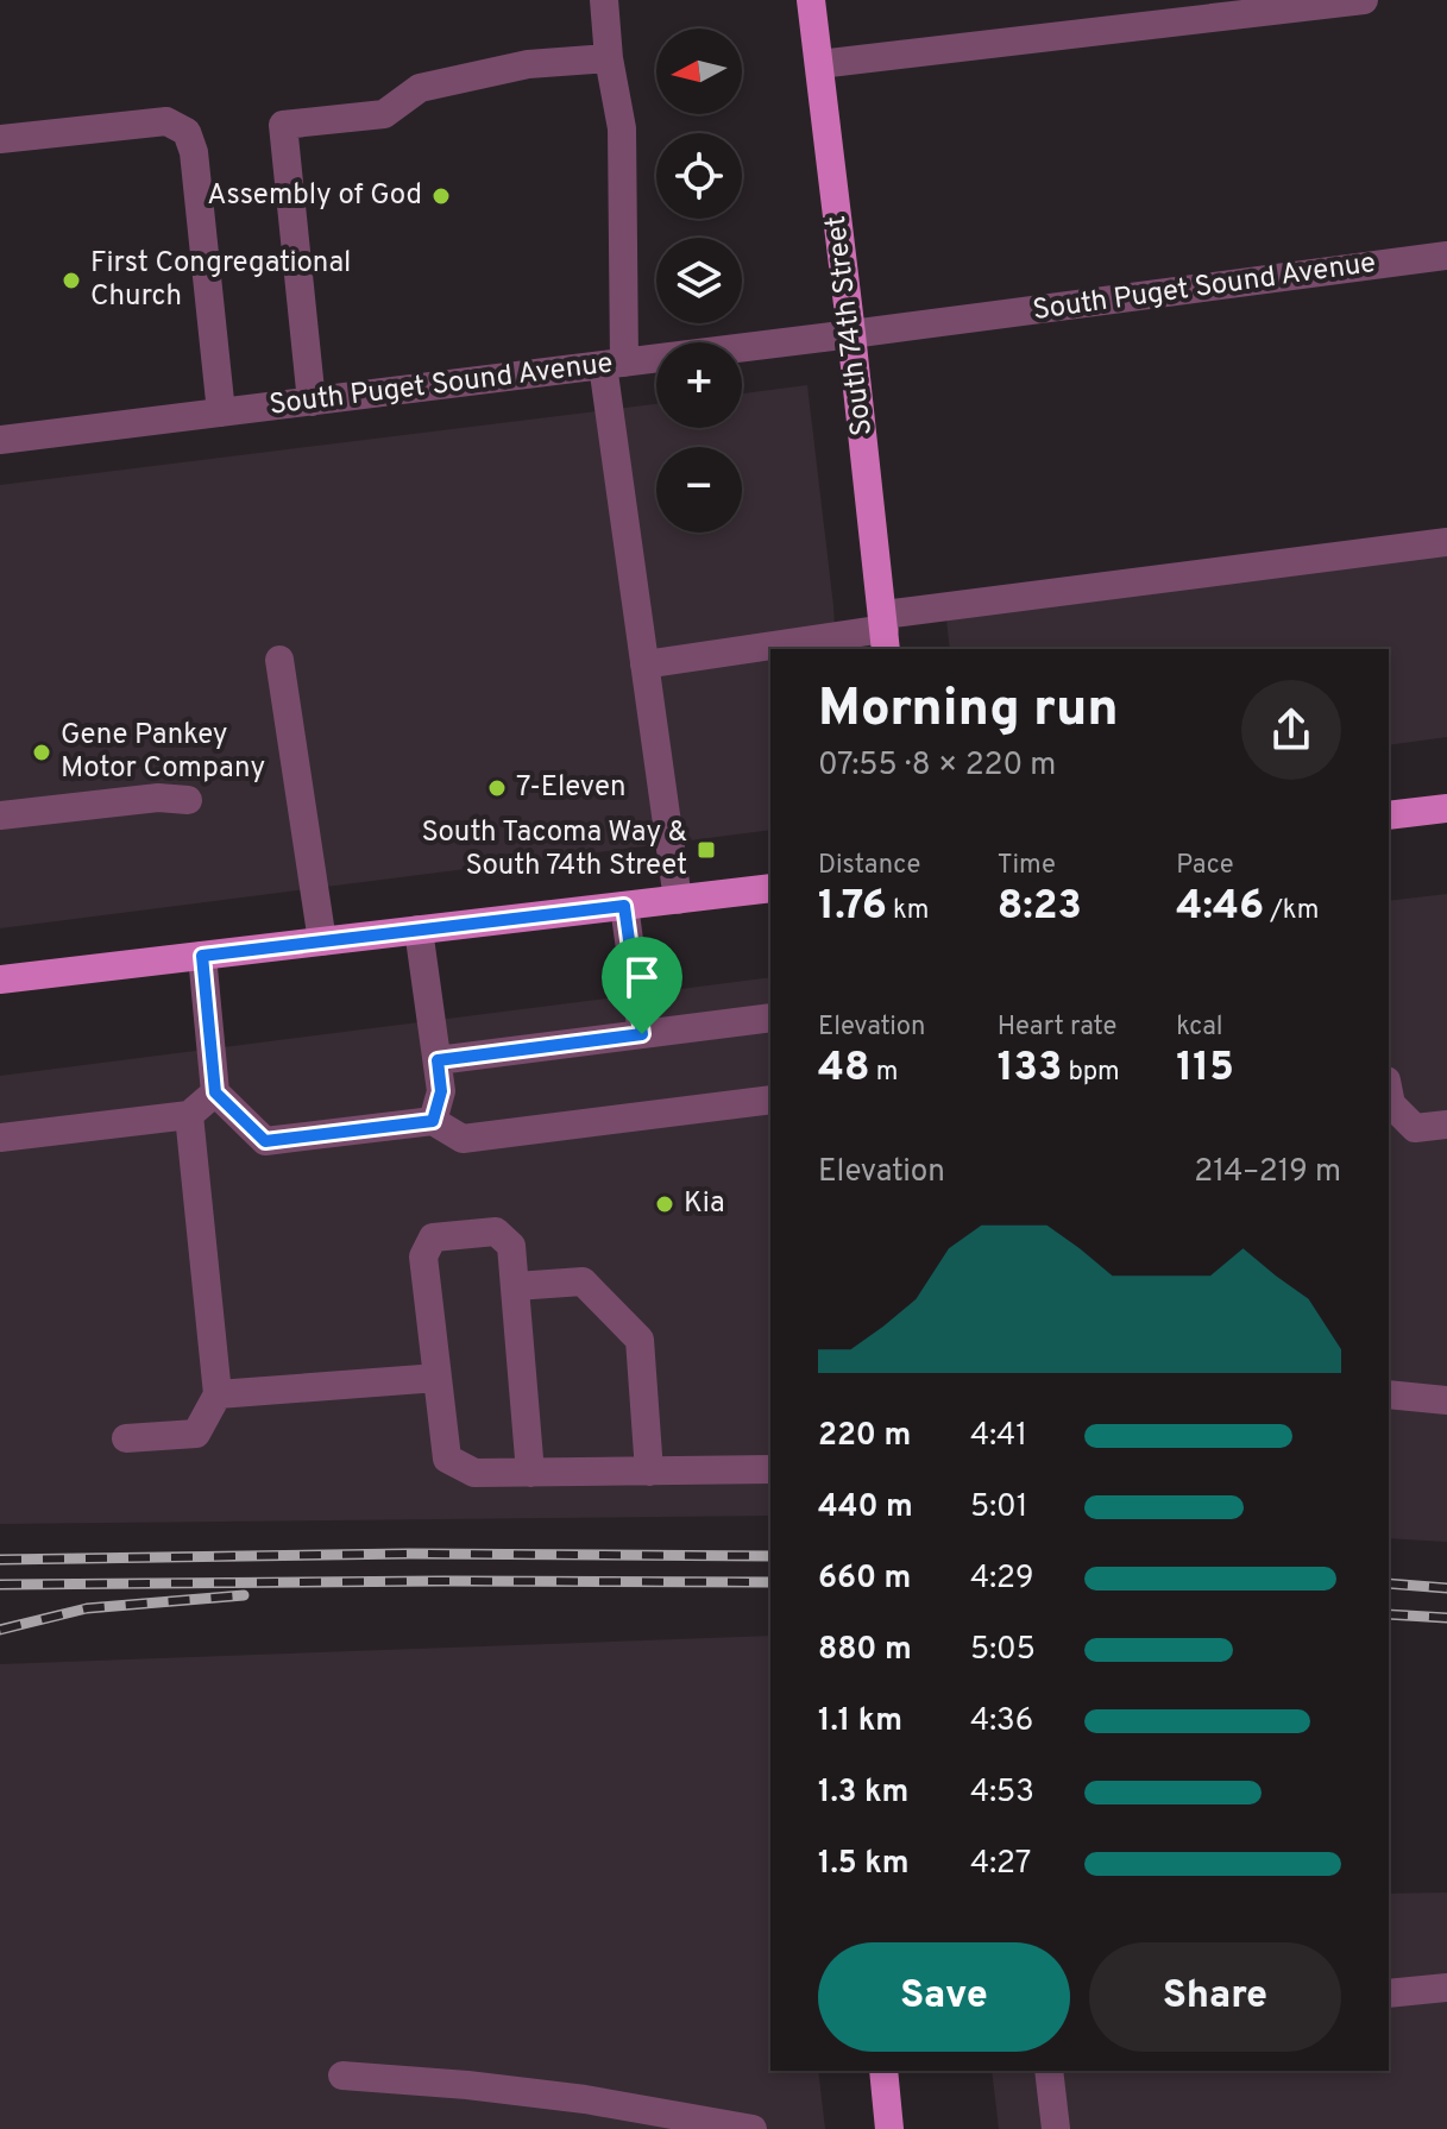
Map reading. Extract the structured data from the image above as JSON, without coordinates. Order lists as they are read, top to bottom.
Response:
{
  "streets": {
    "main road": ["South 74th Street"],
    "street": ["South Puget Sound Avenue"]
  },
  "crossings": [
    ["South Puget Sound Avenue", "South 74th Street"]
  ],
  "places": {
    "other": [
      "Assembly of God",
      "First Congregational Church",
      "Gene Pankey Motor Company",
      "7-Eleven",
      "Kia"
    ],
    "transit": ["South Tacoma Way & South 74th Street"]
  },
  "north": "left",
  "page": {
    "map_buttons": ["+", "−"],
    "heading": ["Morning run", "07:55 · 8 × 220 m"],
    "stats": [
      ["Distance", "1.76 km"],
      ["Time", "8:23"],
      ["Pace", "4:46 /km"],
      ["Elevation", "48 m"],
      ["Heart rate", "133 bpm"],
      ["kcal", "115"]
    ],
    "chart": ["Elevation", "214–219 m"],
    "list": [
      {
        "name": "220 m",
        "note": "4:41"
      },
      {
        "name": "440 m",
        "note": "5:01"
      },
      {
        "name": "660 m",
        "note": "4:29"
      },
      {
        "name": "880 m",
        "note": "5:05"
      },
      {
        "name": "1.1 km",
        "note": "4:36"
      },
      {
        "name": "1.3 km",
        "note": "4:53"
      },
      {
        "name": "1.5 km",
        "note": "4:27"
      }
    ],
    "buttons": ["Save", "Share"]
  }
}
